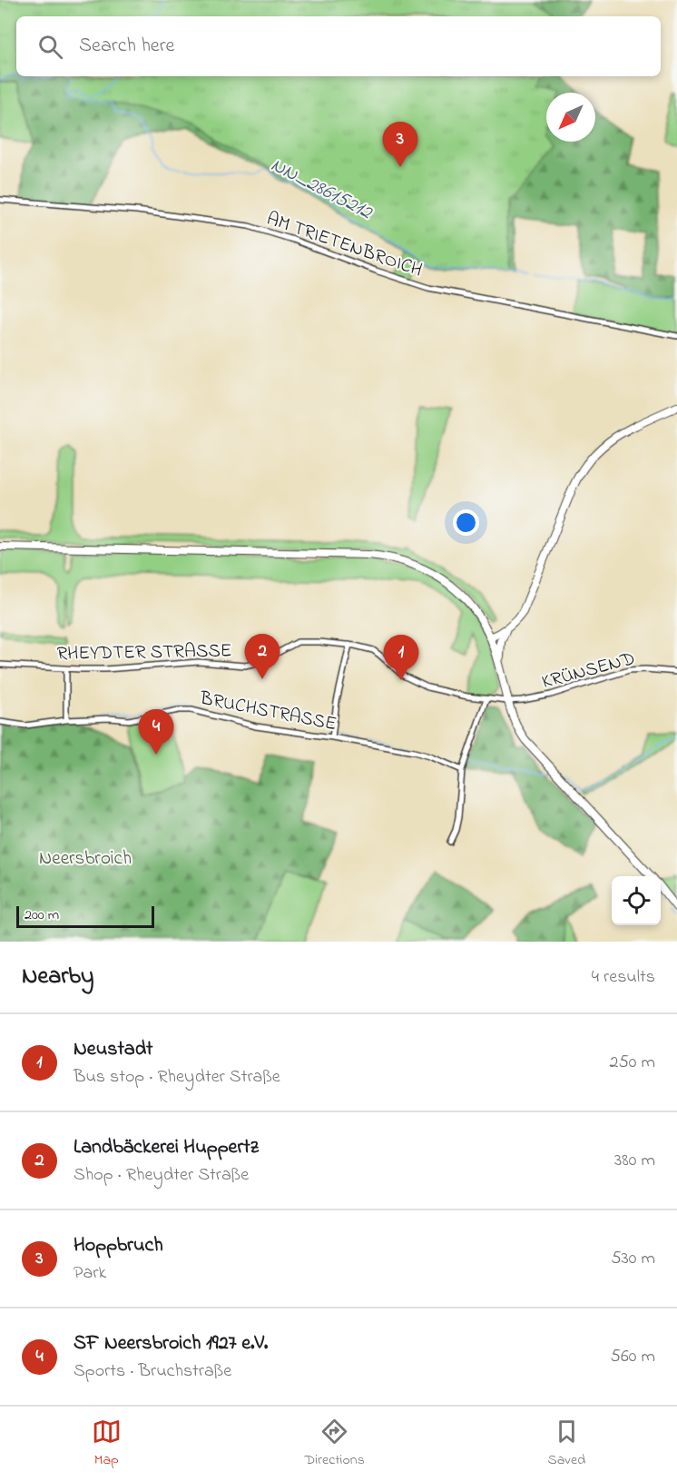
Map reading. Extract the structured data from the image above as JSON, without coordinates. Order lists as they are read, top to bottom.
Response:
{
  "streets": {
    "street": [
      "AM TRIETENBROICH",
      "RHEYDTER STRASSE",
      "KRÜNSEND",
      "BRUCHSTRASSE"
    ]
  },
  "crossings": [
    ["RHEYDTER STRASSE", "KRÜNSEND"]
  ],
  "water": ["NN_28615212"],
  "parks": ["Neersbroich"],
  "scale_bar": "200 m",
  "north": "bottom left",
  "page": {
    "search": "Search here",
    "pins": [
      "3",
      "2",
      "1",
      "4"
    ],
    "scale": "200 m",
    "heading": ["Nearby", "4 results"],
    "list": [
      {
        "mark": "1",
        "name": "Neustadt",
        "note": "Bus stop · Rheydter Straße",
        "value": "250 m"
      },
      {
        "mark": "2",
        "name": "Landbäckerei Huppertz",
        "note": "Shop · Rheydter Straße",
        "value": "380 m"
      },
      {
        "mark": "3",
        "name": "Hoppbruch",
        "note": "Park",
        "value": "530 m"
      },
      {
        "mark": "4",
        "name": "SF Neersbroich 1927 e.V.",
        "note": "Sports · Bruchstraße",
        "value": "560 m"
      }
    ],
    "nav": ["Map", "Directions", "Saved"]
  }
}
